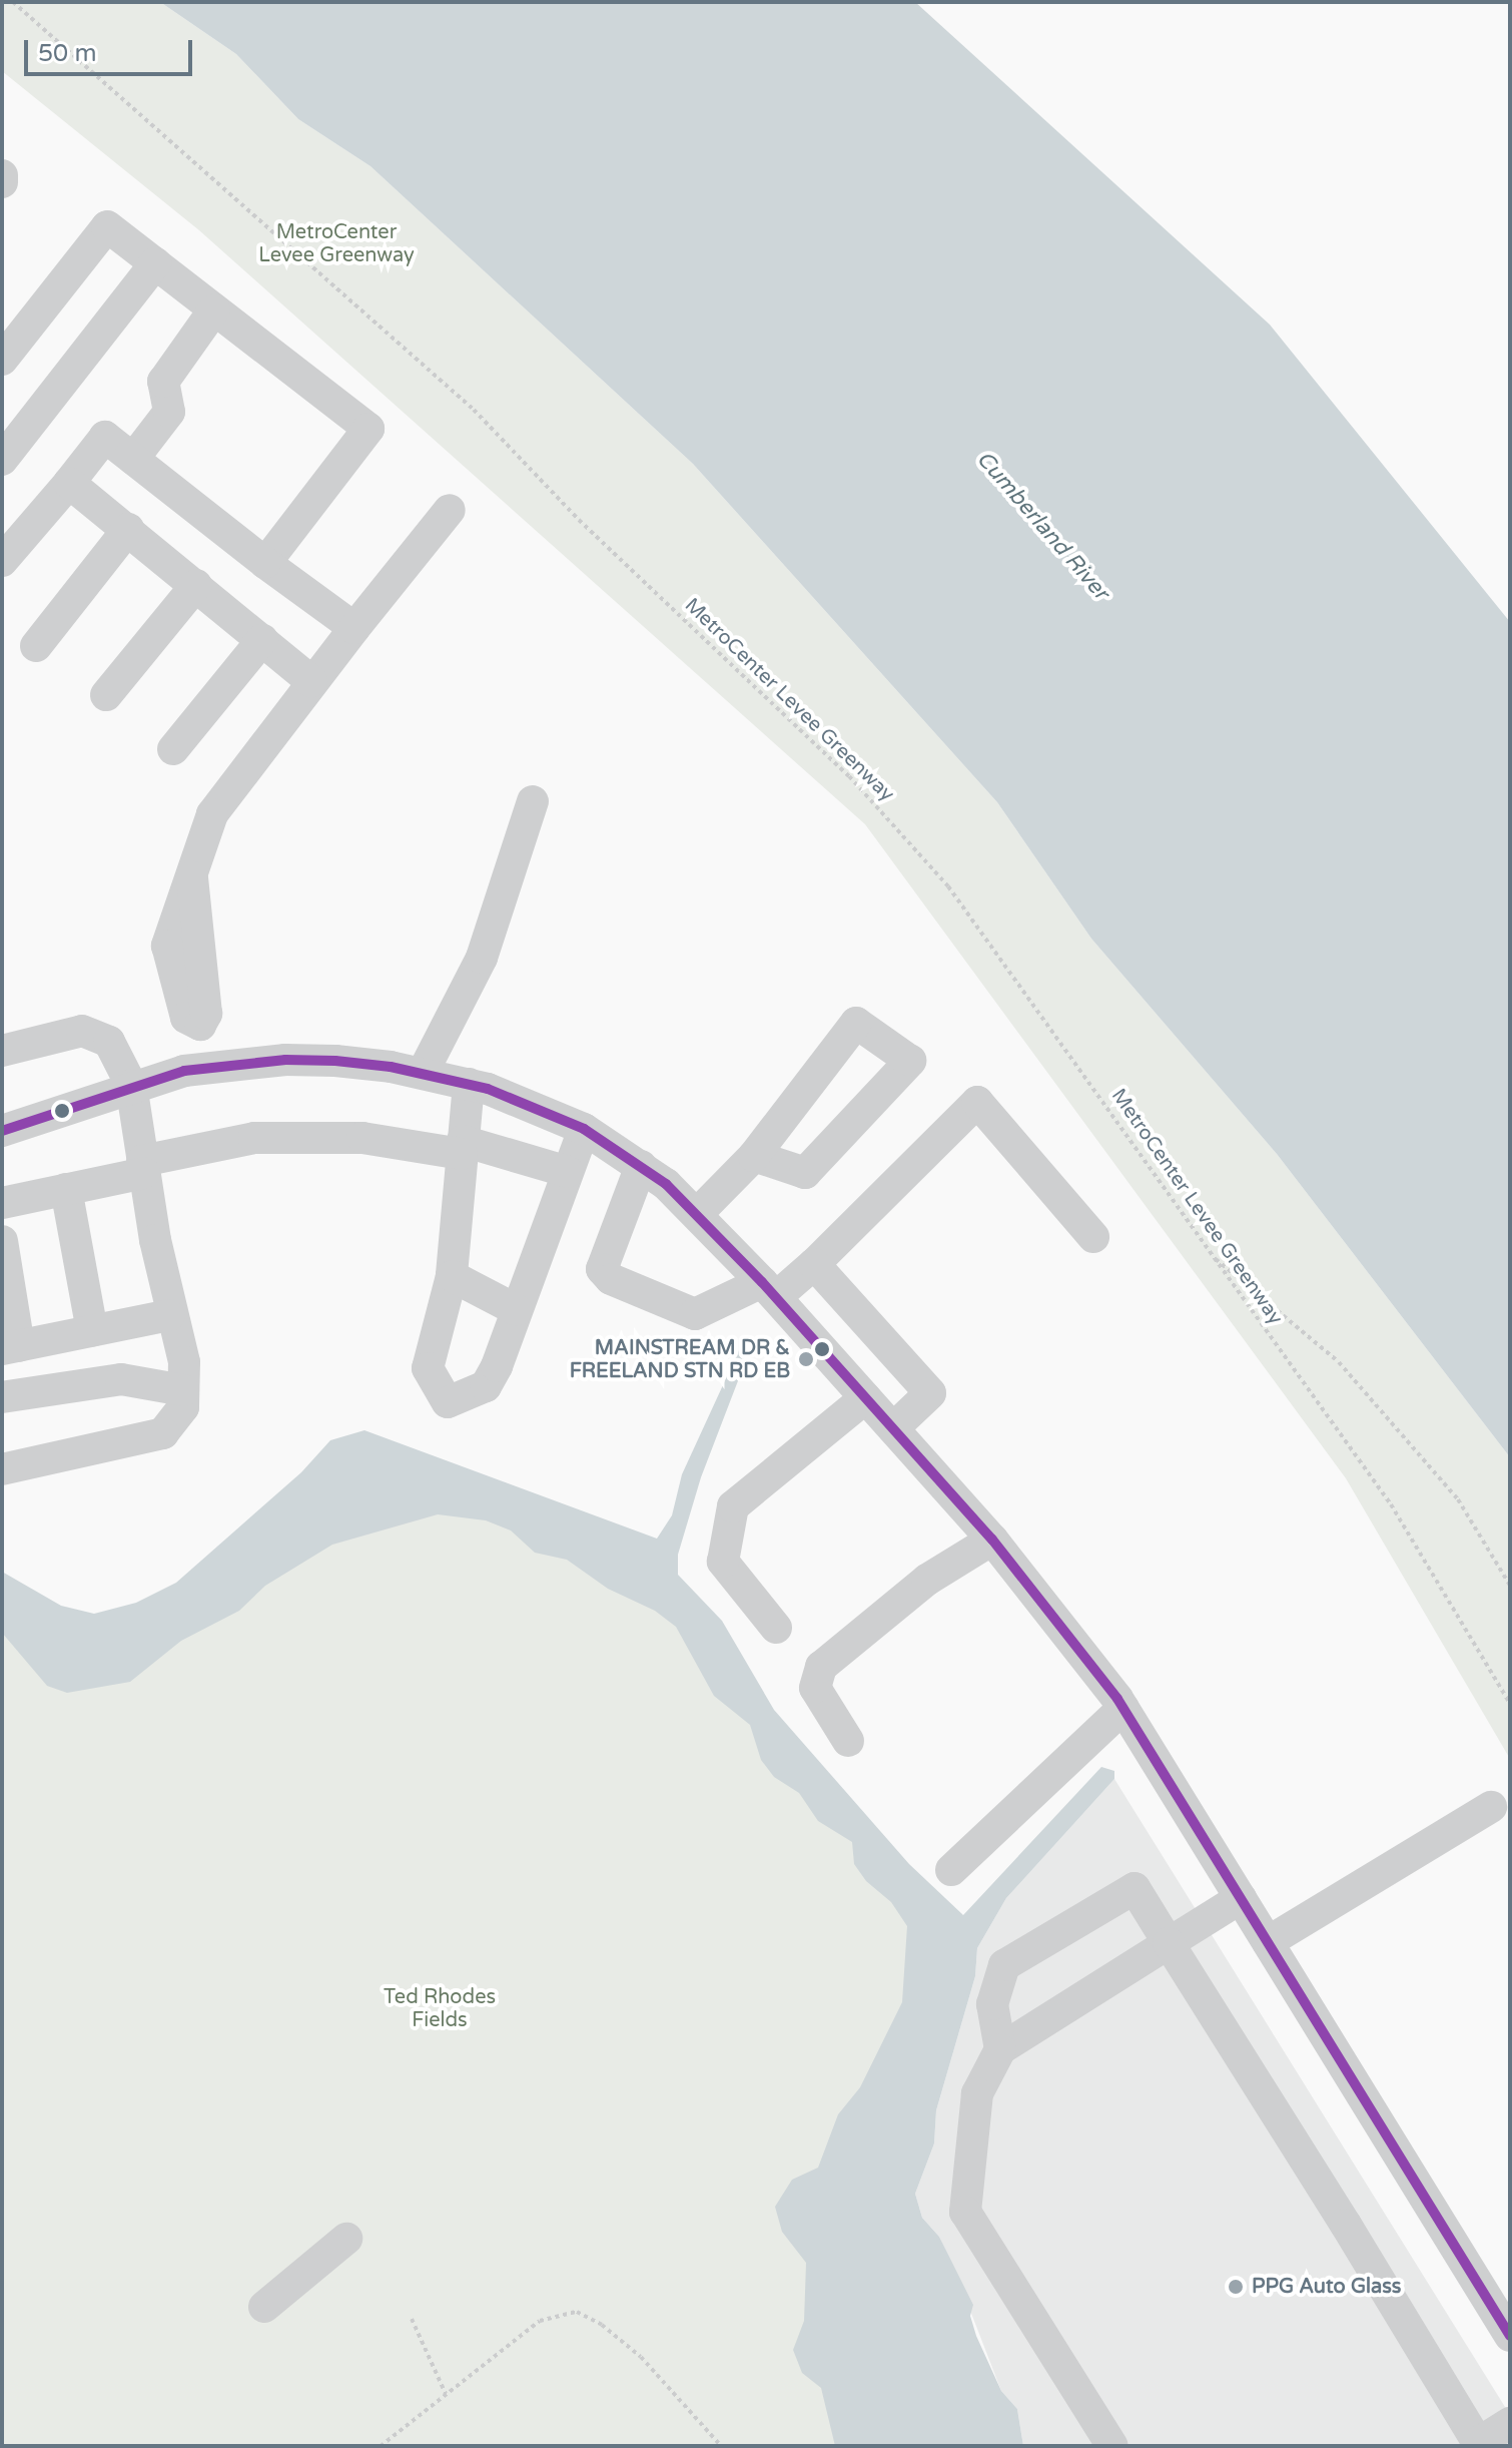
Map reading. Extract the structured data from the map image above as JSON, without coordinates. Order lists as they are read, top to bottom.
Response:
{
  "streets": {
    "path": ["MetroCenter Levee Greenway"]
  },
  "water": ["Cumberland River"],
  "parks": ["MetroCenter Levee Greenway", "Ted Rhodes Fields"],
  "places": ["MAINSTREAM DR & FREELAND STN RD EB", "PPG Auto Glass"],
  "scale_bar": "50 m"
}
